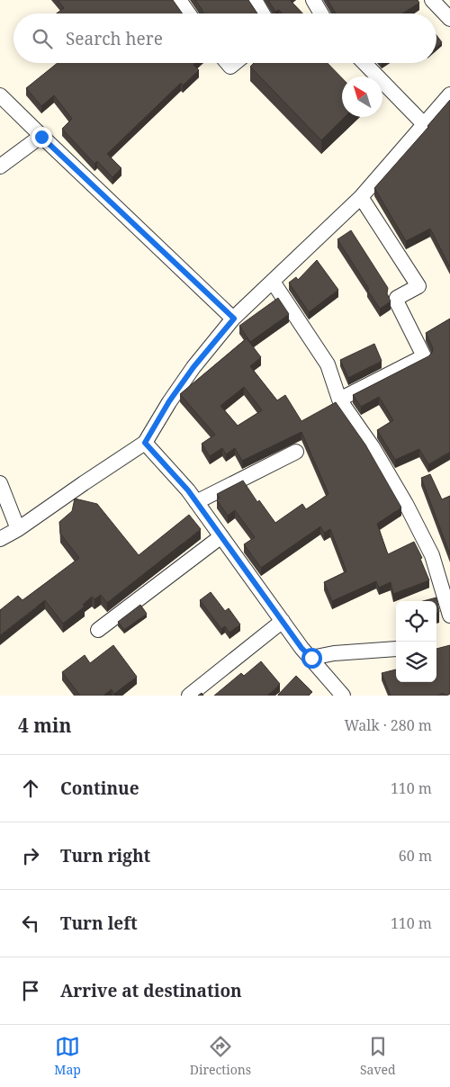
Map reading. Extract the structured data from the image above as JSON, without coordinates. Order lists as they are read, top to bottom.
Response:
{
  "north": "top left",
  "page": {
    "search": "Search here",
    "heading": ["4 min", "Walk · 280 m"],
    "list": [
      ["Continue", "110 m"],
      ["Turn right", "60 m"],
      ["Turn left", "110 m"],
      "Arrive at destination"
    ],
    "nav": ["Map", "Directions", "Saved"]
  }
}
